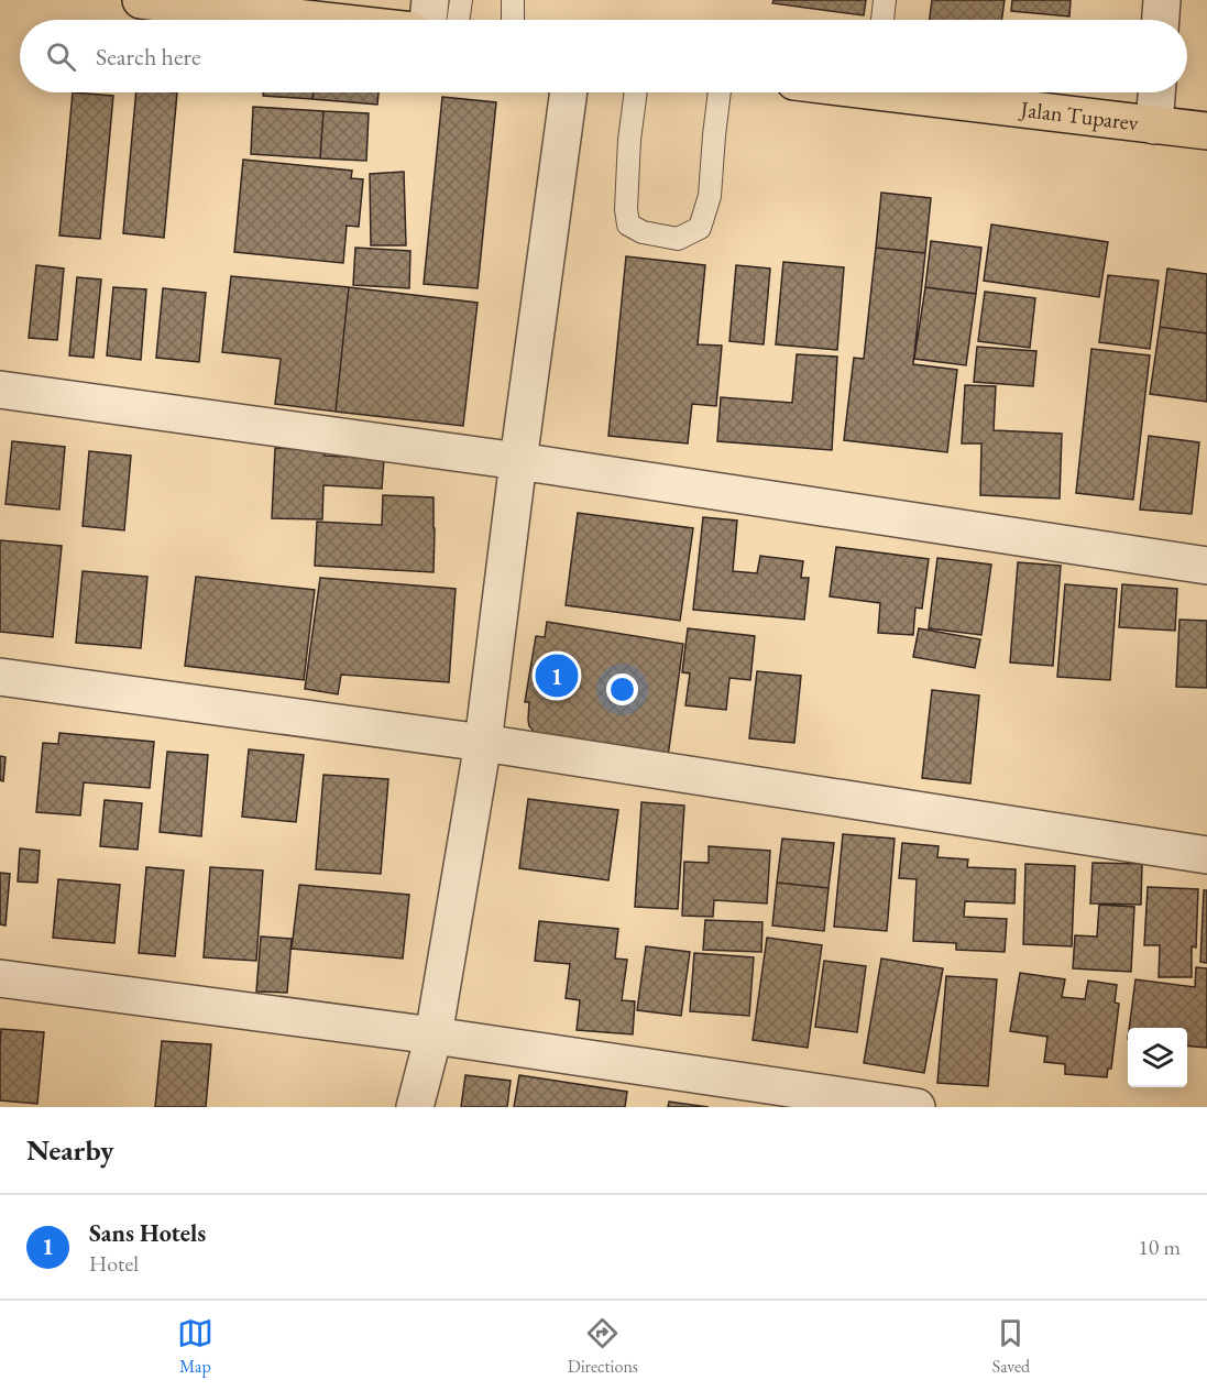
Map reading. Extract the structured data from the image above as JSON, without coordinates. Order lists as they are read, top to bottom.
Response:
{
  "streets": {
    "main road": ["Jalan Tuparev"]
  },
  "page": {
    "search": "Search here",
    "pins": "1",
    "heading": "Nearby",
    "list": [
      {
        "mark": "1",
        "name": "Sans Hotels",
        "note": "Hotel",
        "value": "10 m"
      }
    ],
    "nav": ["Map", "Directions", "Saved"]
  }
}
